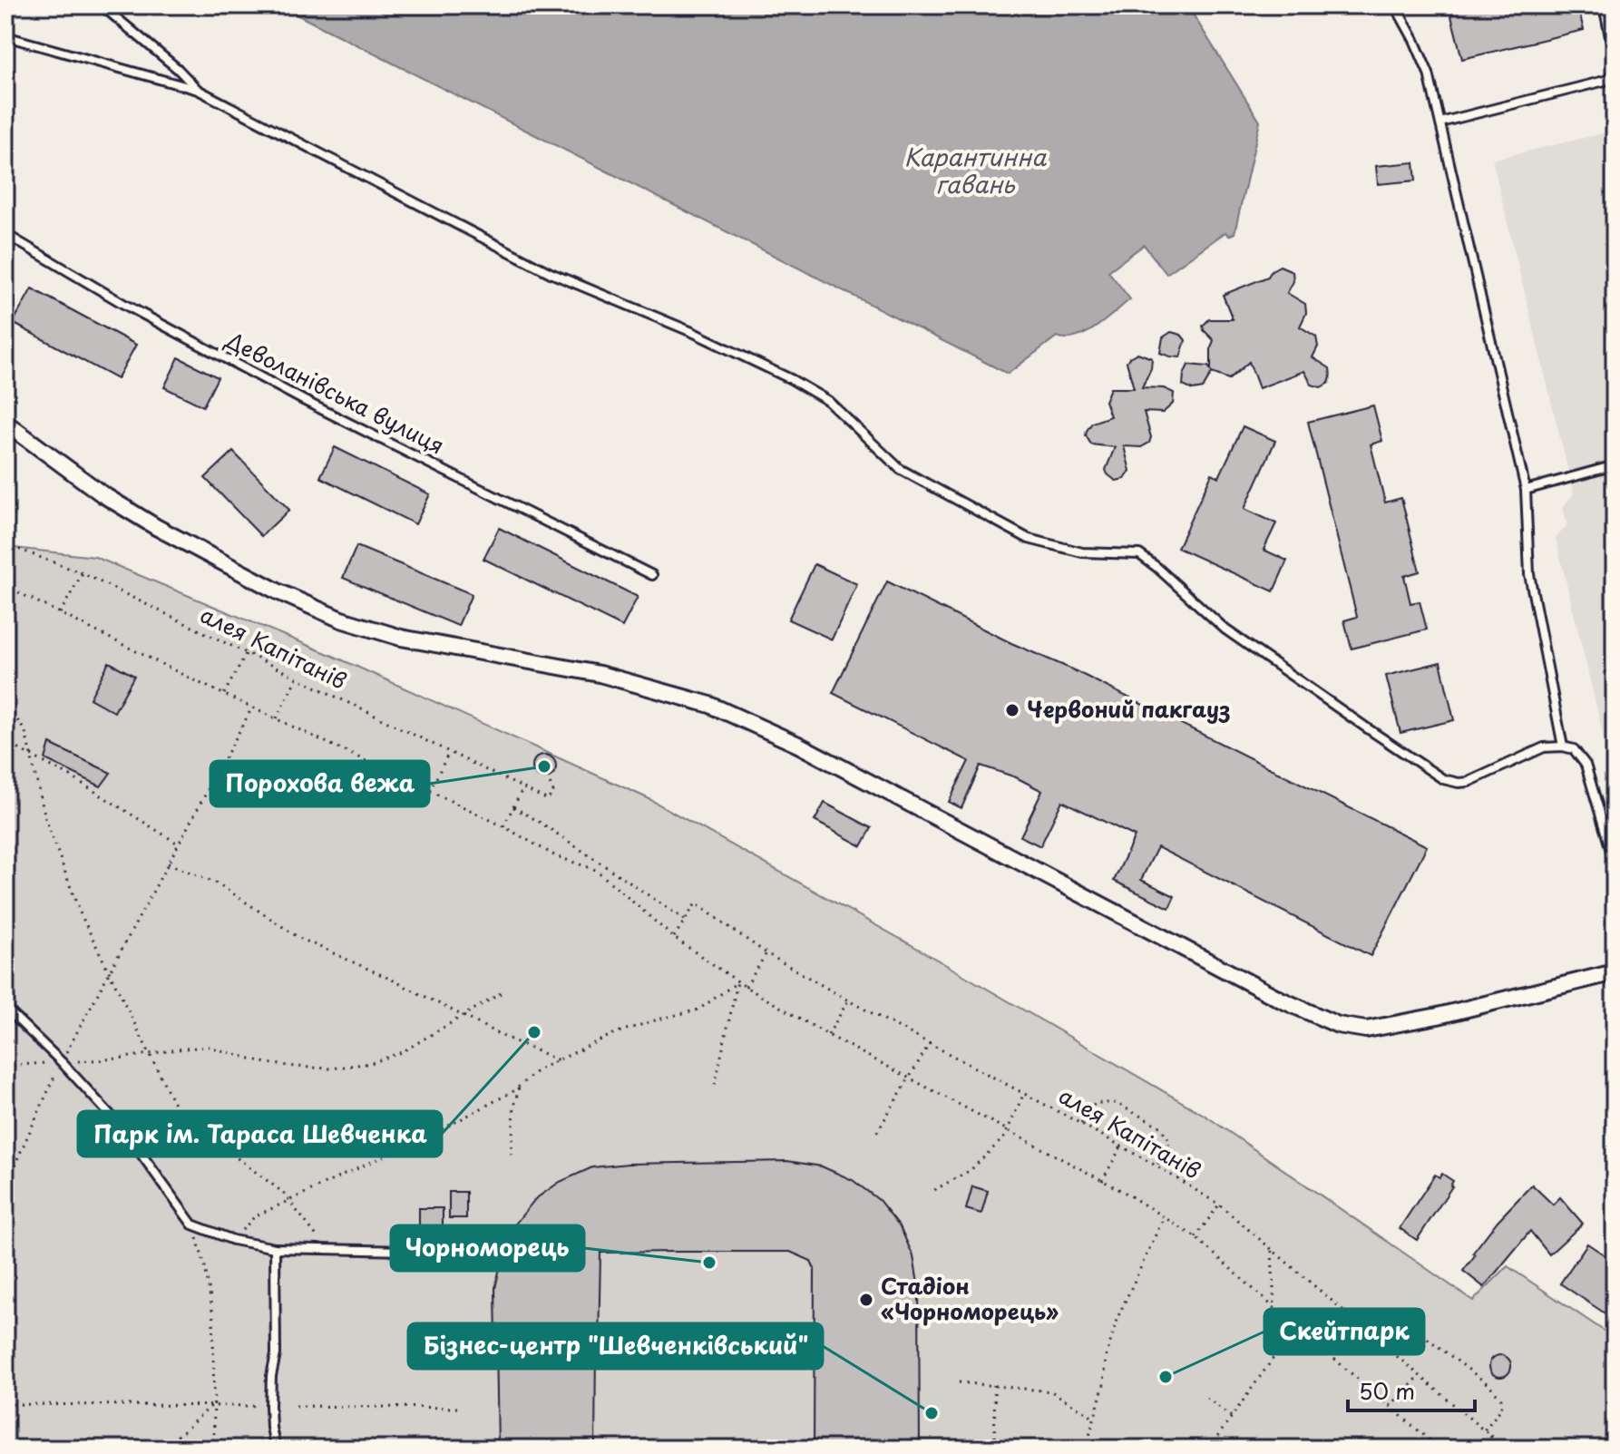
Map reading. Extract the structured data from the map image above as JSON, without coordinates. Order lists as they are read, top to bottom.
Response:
{
  "streets": {
    "lane": ["Деволанівська вулиця"],
    "path": ["алея Капітанів"]
  },
  "water": ["Карантинна гавань"],
  "places": [
    "Червоний пакгауз",
    "Порохова вежа",
    "Парк ім. Тараса Шевченка",
    "Чорноморець",
    "Стадіон «Чорноморець»",
    "Скейтпарк",
    "Бізнес-центр \"Шевченківський\""
  ],
  "scale_bar": "50 m"
}
